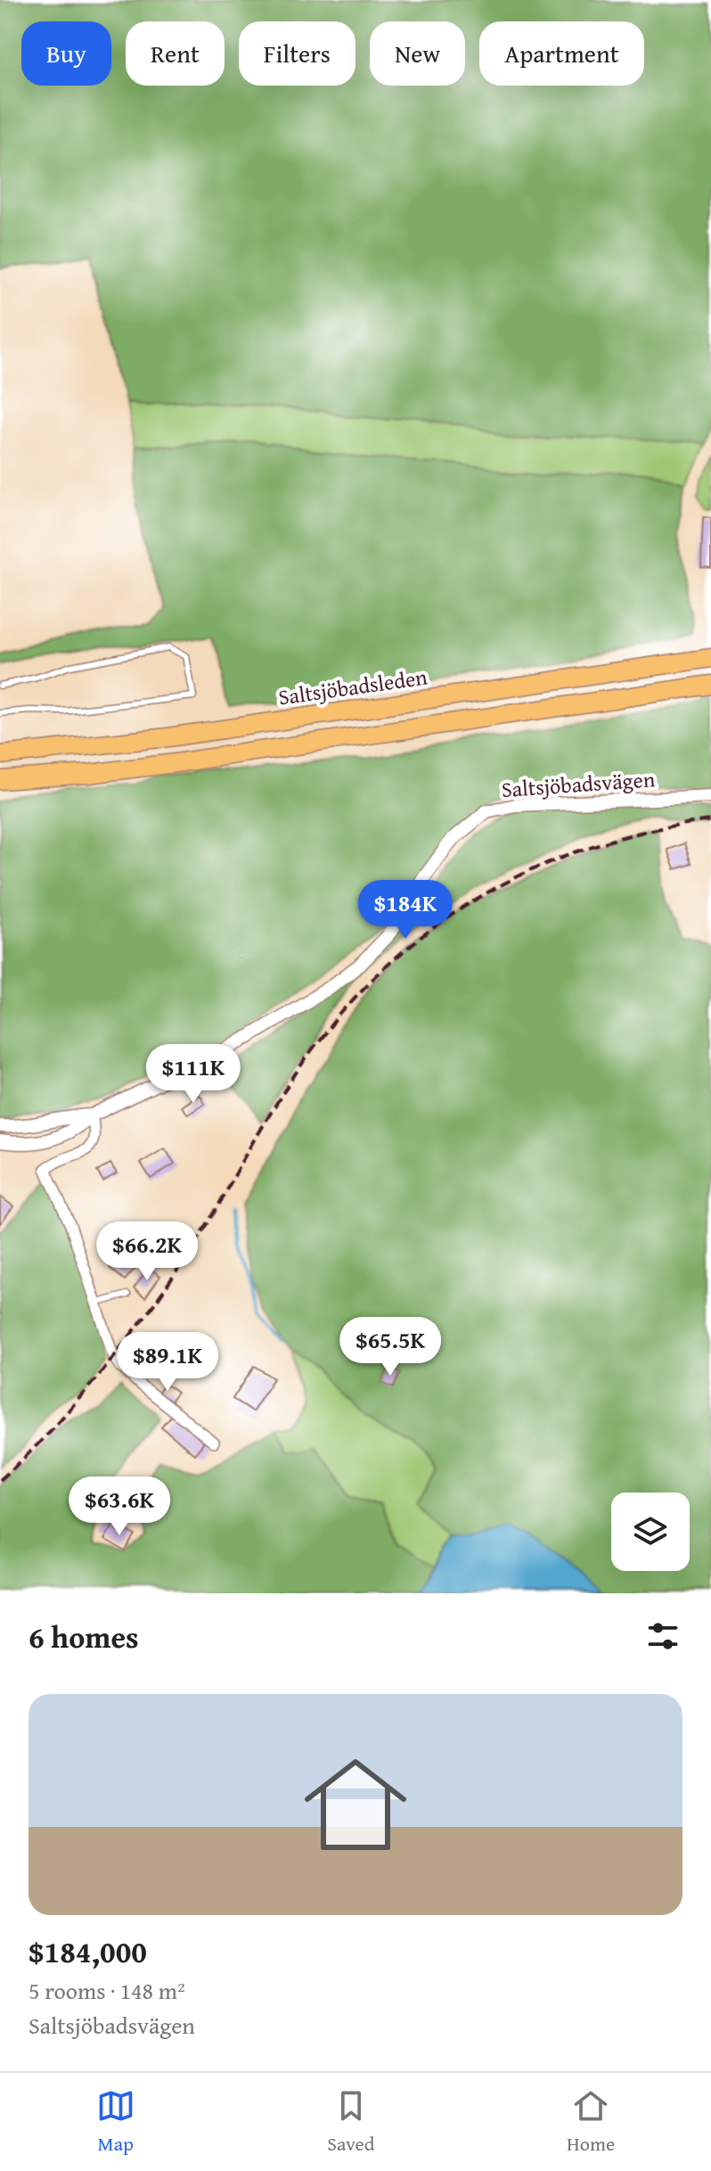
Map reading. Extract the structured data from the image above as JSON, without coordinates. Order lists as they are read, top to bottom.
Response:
{
  "streets": {
    "highway": ["Saltsjöbadsleden"],
    "street": ["Saltsjöbadsvägen"]
  },
  "page": {
    "chip": [
      "Buy",
      "Rent",
      "Filters",
      "New",
      "Apartment"
    ],
    "price": [
      "$184K",
      "$111K",
      "$66.2K",
      "$65.5K",
      "$89.1K",
      "$63.6K"
    ],
    "heading": "6 homes",
    "list": [
      {
        "name": "$184,000",
        "note": "5 rooms · 148 m² · Saltsjöbadsvägen"
      }
    ],
    "tabs": ["Map", "Saved", "Home"]
  }
}
